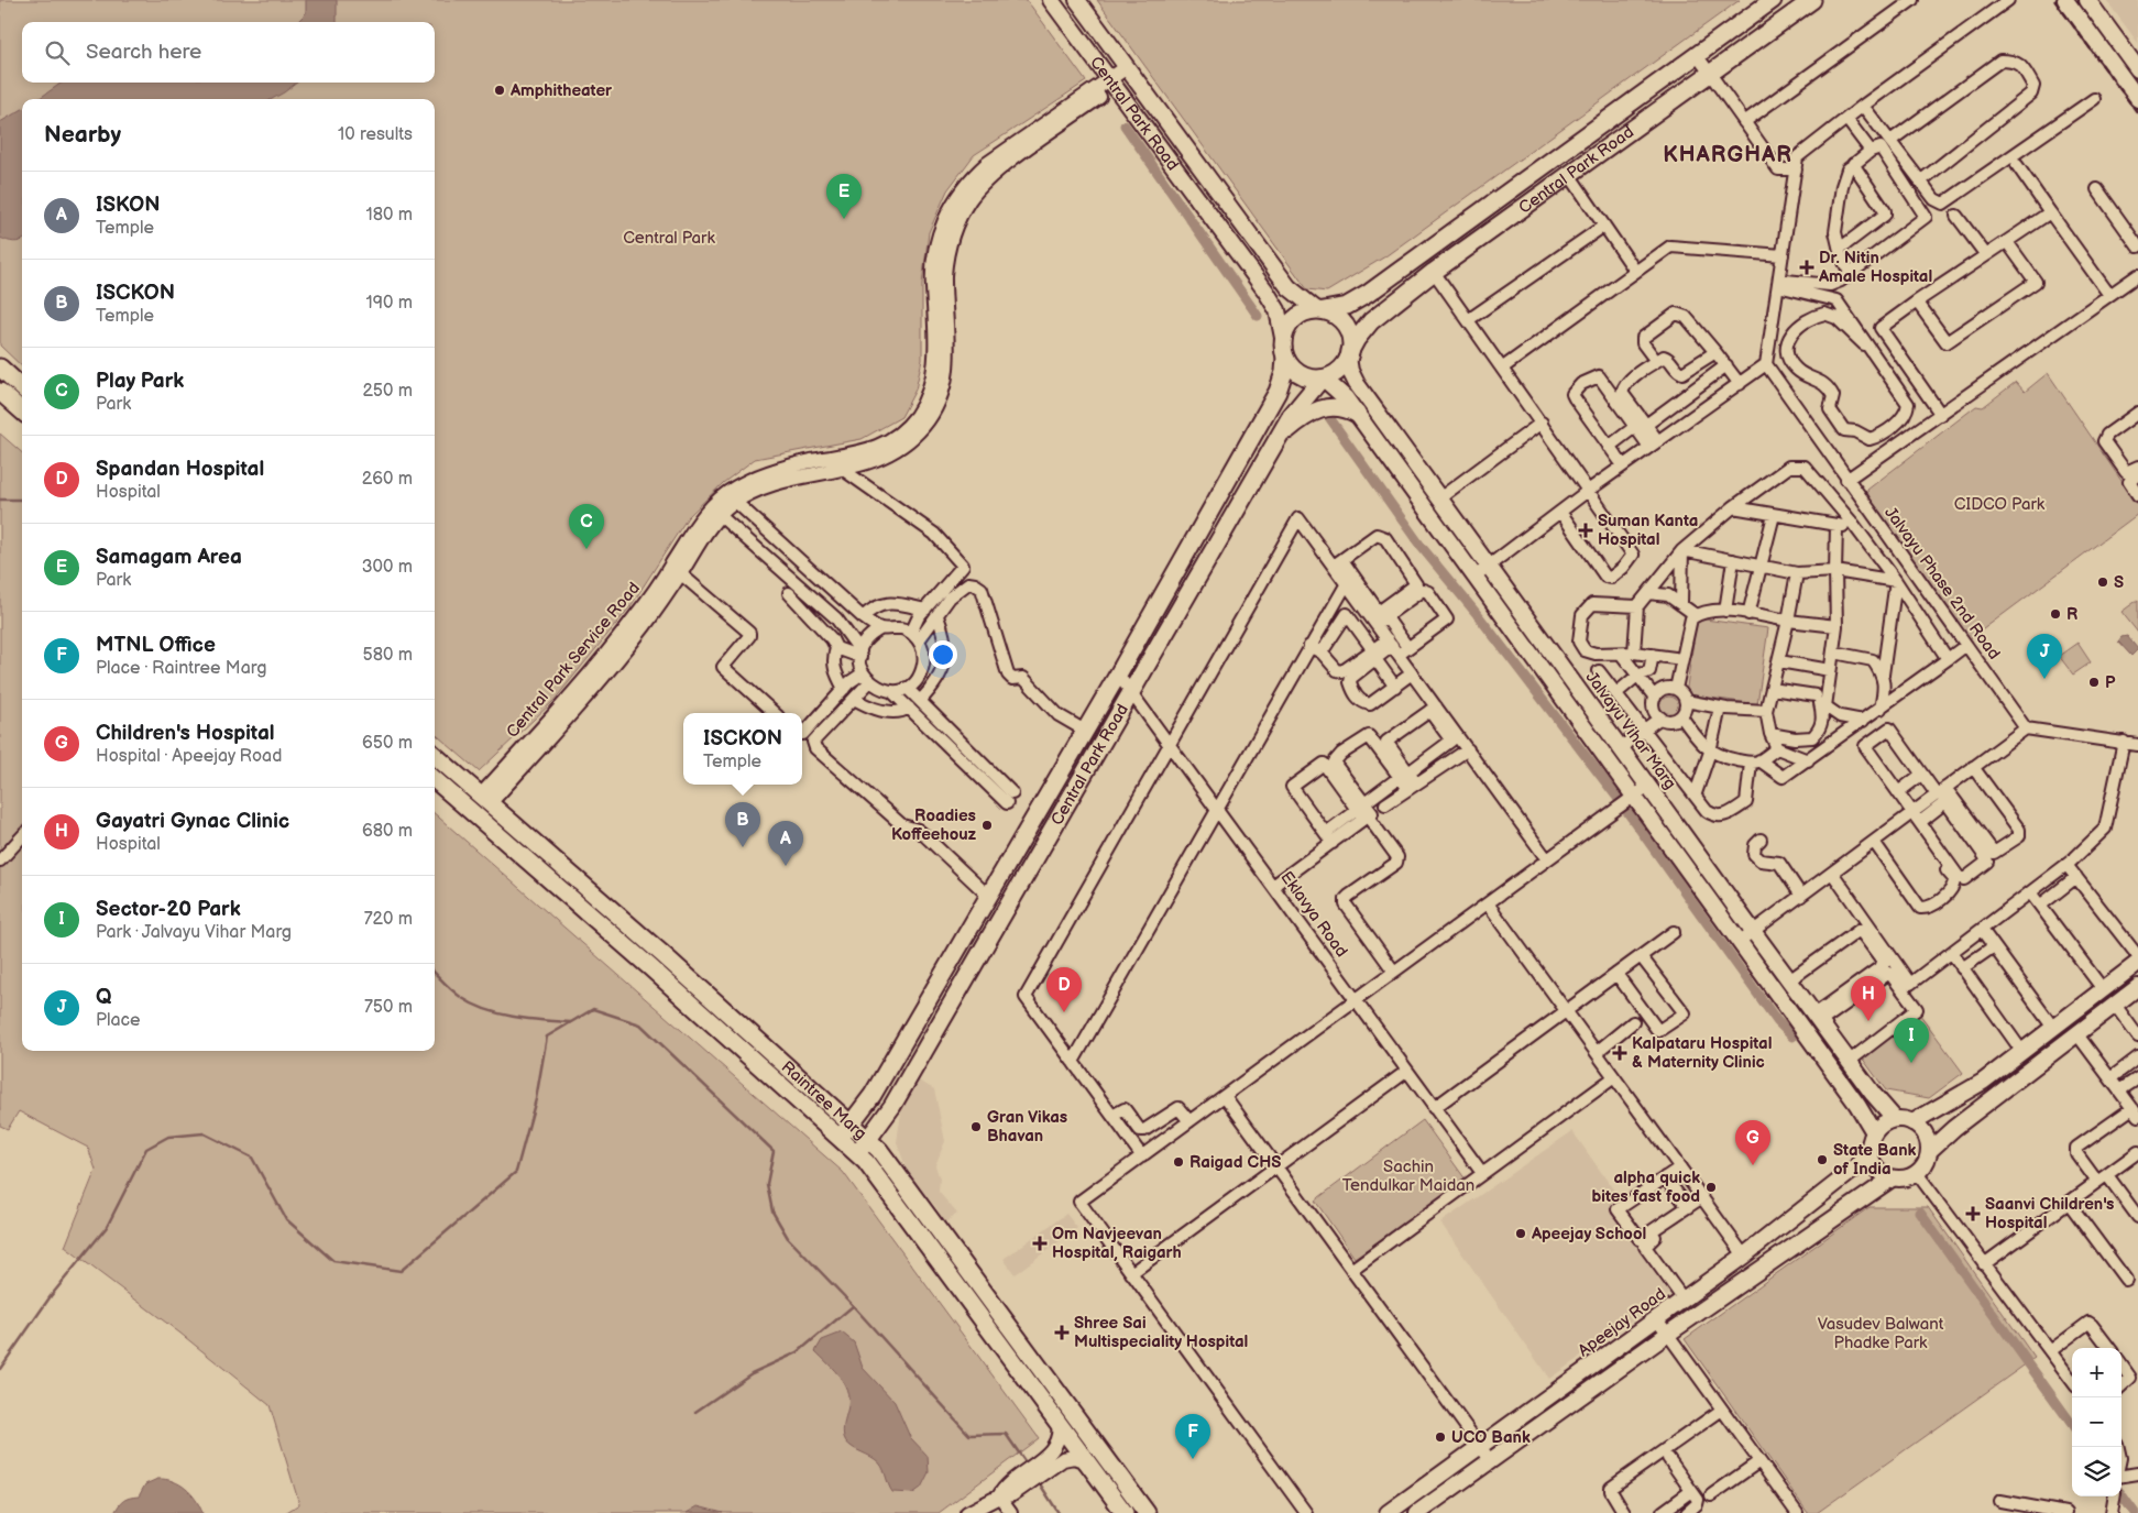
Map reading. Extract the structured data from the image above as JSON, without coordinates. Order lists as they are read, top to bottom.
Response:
{
  "streets": {
    "main road": [
      "Central Park Road",
      "Jalvayu Vihar Marg",
      "Raintree Marg",
      "Apeejay Road"
    ],
    "street": ["Jalvayu Phase 2nd Road", "Central Park Service Road", "Eklavya Road"]
  },
  "crossings": [
    ["Central Park Road", "Central Park Service Road"],
    ["Central Park Road", "Jalvayu Vihar Marg"],
    ["Central Park Road", "Eklavya Road"],
    ["Central Park Road", "Raintree Marg"],
    ["Central Park Service Road", "Raintree Marg"],
    ["Jalvayu Vihar Marg", "Apeejay Road"]
  ],
  "districts": ["KHARGHAR"],
  "parks": [
    "Central Park",
    "CIDCO Park",
    "Sachin Tendulkar Maidan",
    "Vasudev Balwant Phadke Park"
  ],
  "places": {
    "other": [
      "Amphitheater",
      "S",
      "R",
      "P",
      "Roadies Koffeehouz",
      "Gran Vikas Bhavan",
      "State Bank of India",
      "Raigad CHS",
      "alpha quick bites fast food",
      "Apeejay School",
      "UCO Bank"
    ],
    "health": [
      "Dr. Nitin Amale Hospital",
      "Suman Kanta Hospital",
      "Kalpataru Hospital & Maternity Clinic",
      "Saanvi Children's Hospital",
      "Om Navjeevan Hospital, Raigarh",
      "Shree Sai Multispeciality Hospital"
    ]
  },
  "page": {
    "search": "Search here",
    "heading": ["Nearby", "10 results"],
    "list": [
      {
        "mark": "A",
        "name": "ISKON",
        "note": "Temple",
        "value": "180 m"
      },
      {
        "mark": "B",
        "name": "ISCKON",
        "note": "Temple",
        "value": "190 m"
      },
      {
        "mark": "C",
        "name": "Play Park",
        "note": "Park",
        "value": "250 m"
      },
      {
        "mark": "D",
        "name": "Spandan Hospital",
        "note": "Hospital",
        "value": "260 m"
      },
      {
        "mark": "E",
        "name": "Samagam Area",
        "note": "Park",
        "value": "300 m"
      },
      {
        "mark": "F",
        "name": "MTNL Office",
        "note": "Place · Raintree Marg",
        "value": "580 m"
      },
      {
        "mark": "G",
        "name": "Children's Hospital",
        "note": "Hospital · Apeejay Road",
        "value": "650 m"
      },
      {
        "mark": "H",
        "name": "Gayatri Gynac Clinic",
        "note": "Hospital",
        "value": "680 m"
      },
      {
        "mark": "I",
        "name": "Sector-20 Park",
        "note": "Park · Jalvayu Vihar Marg",
        "value": "720 m"
      },
      {
        "mark": "J",
        "name": "Q",
        "note": "Place",
        "value": "750 m"
      }
    ],
    "pins": [
      "E",
      "C",
      "J",
      "B",
      "A",
      "D",
      "H",
      "I",
      "G",
      "F"
    ],
    "popup": ["ISCKON", "Temple"],
    "map_buttons": ["+", "−"]
  }
}
